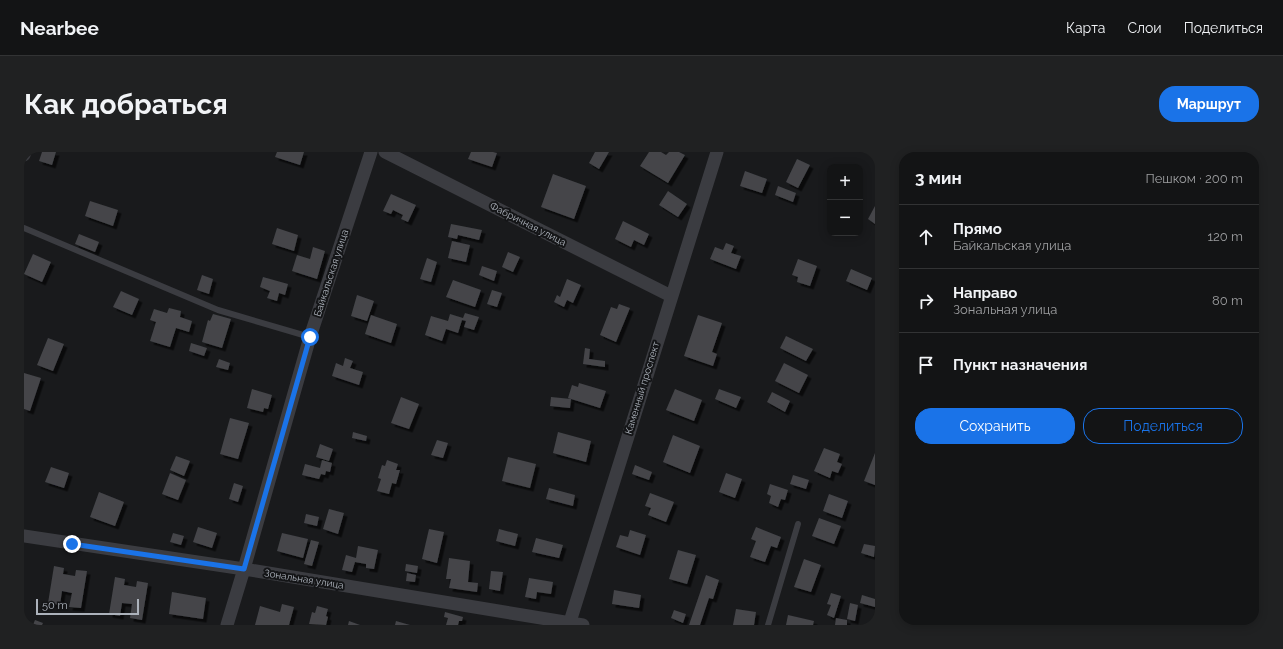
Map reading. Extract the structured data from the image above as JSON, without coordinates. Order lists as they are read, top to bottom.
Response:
{
  "streets": {
    "street": [
      "Фабричная улица",
      "Байкальская улица",
      "Каменный проспект",
      "Зональная улица"
    ]
  },
  "crossings": [
    ["Фабричная улица", "Каменный проспект"],
    ["Байкальская улица", "Зональная улица"],
    ["Каменный проспект", "Зональная улица"]
  ],
  "scale_bar": "50 m",
  "page": {
    "header": "Nearbee",
    "nav": ["Карта", "Слои", "Поделиться"],
    "buttons": [
      "Маршрут",
      ["Сохранить", "Поделиться"]
    ],
    "title": "Как добраться",
    "heading": ["3 мин", "Пешком · 200 m"],
    "map_buttons": ["+", "−"],
    "list": [
      ["Прямо", "Байкальская улица", "120 m"],
      ["Направо", "Зональная улица", "80 m"],
      "Пункт назначения"
    ],
    "scale": "50 m"
  }
}
